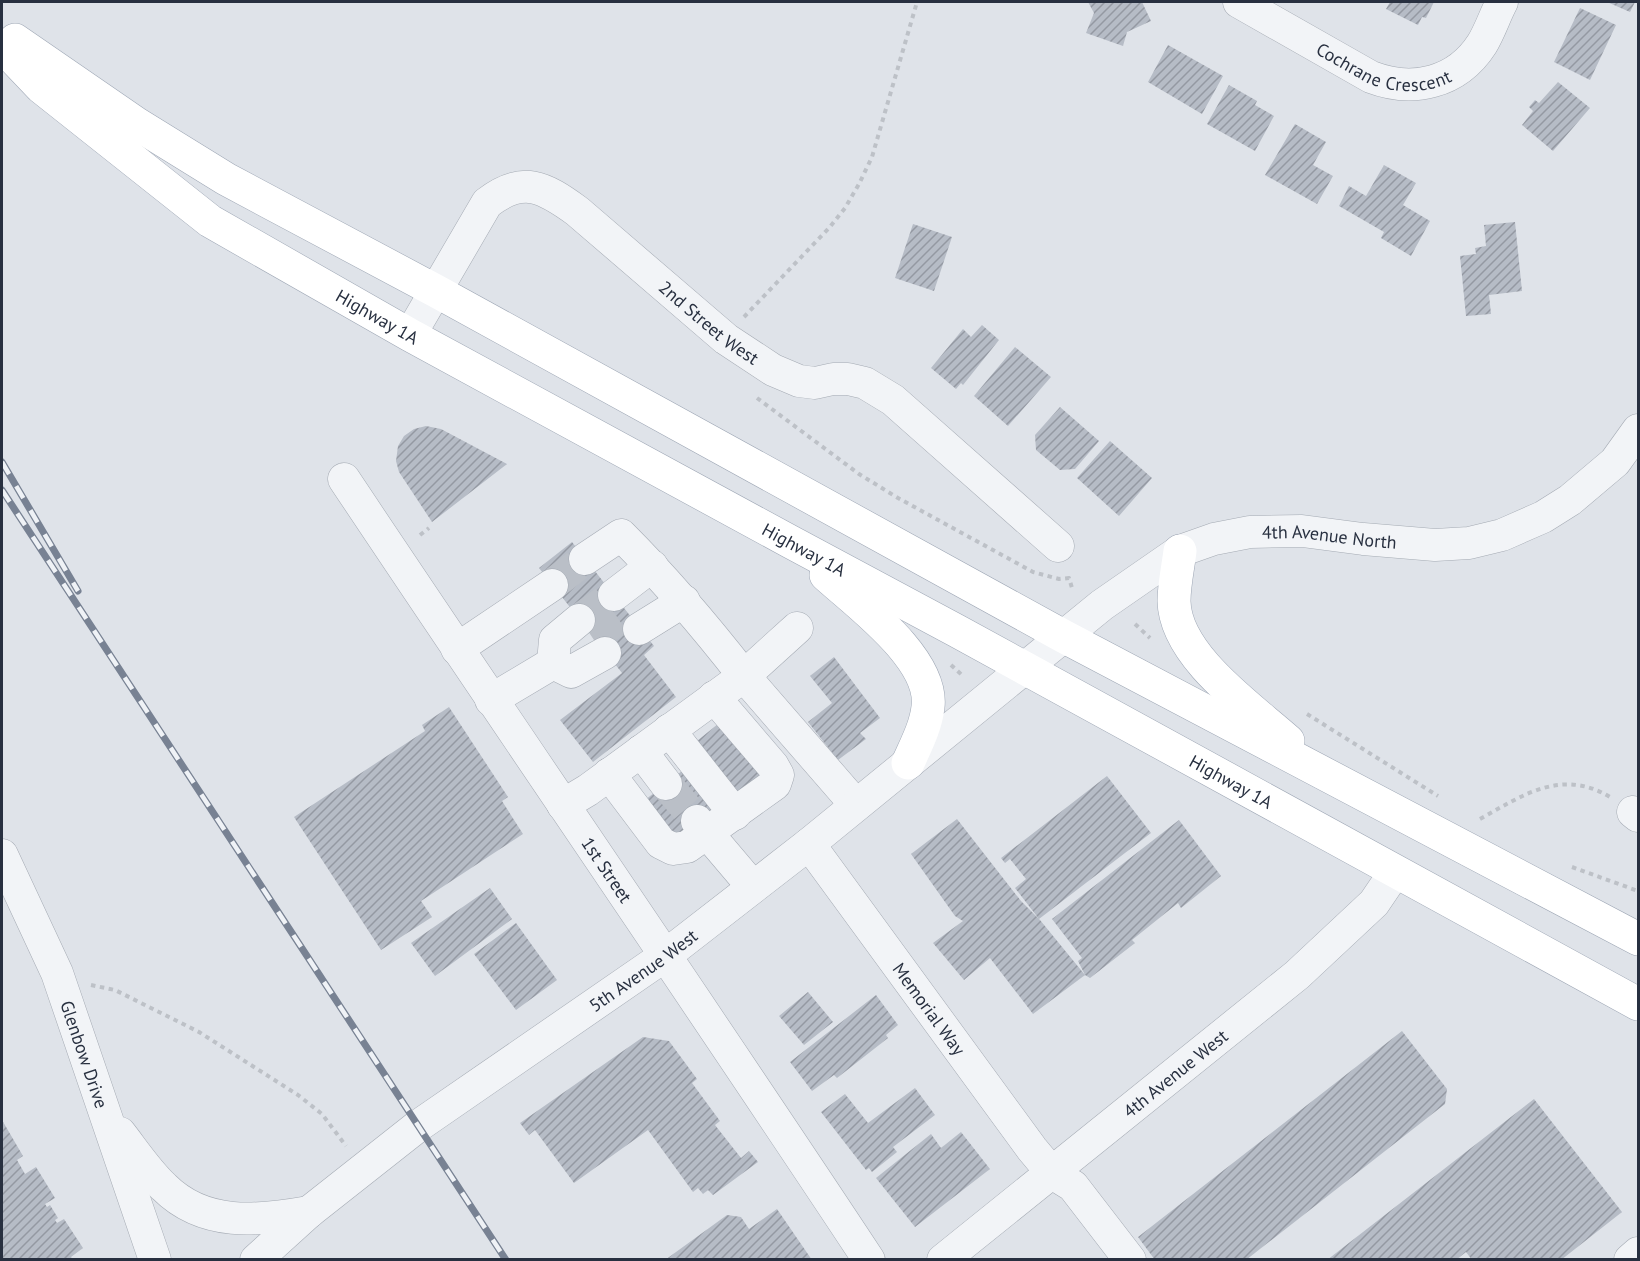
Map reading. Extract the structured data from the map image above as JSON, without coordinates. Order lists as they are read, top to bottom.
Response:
{
  "streets": {
    "main road": ["Highway 1A"],
    "street": [
      "Cochrane Crescent",
      "2nd Street West",
      "4th Avenue North",
      "1st Street",
      "5th Avenue West",
      "Memorial Way",
      "Glenbow Drive",
      "4th Avenue West"
    ]
  },
  "crossings": [
    ["Highway 1A", "2nd Street West"],
    ["Highway 1A", "4th Avenue North"],
    ["Highway 1A", "5th Avenue West"],
    ["Highway 1A", "4th Avenue West"],
    ["4th Avenue North", "5th Avenue West"],
    ["1st Street", "5th Avenue West"],
    ["5th Avenue West", "Memorial Way"],
    ["Memorial Way", "4th Avenue West"]
  ]
}
